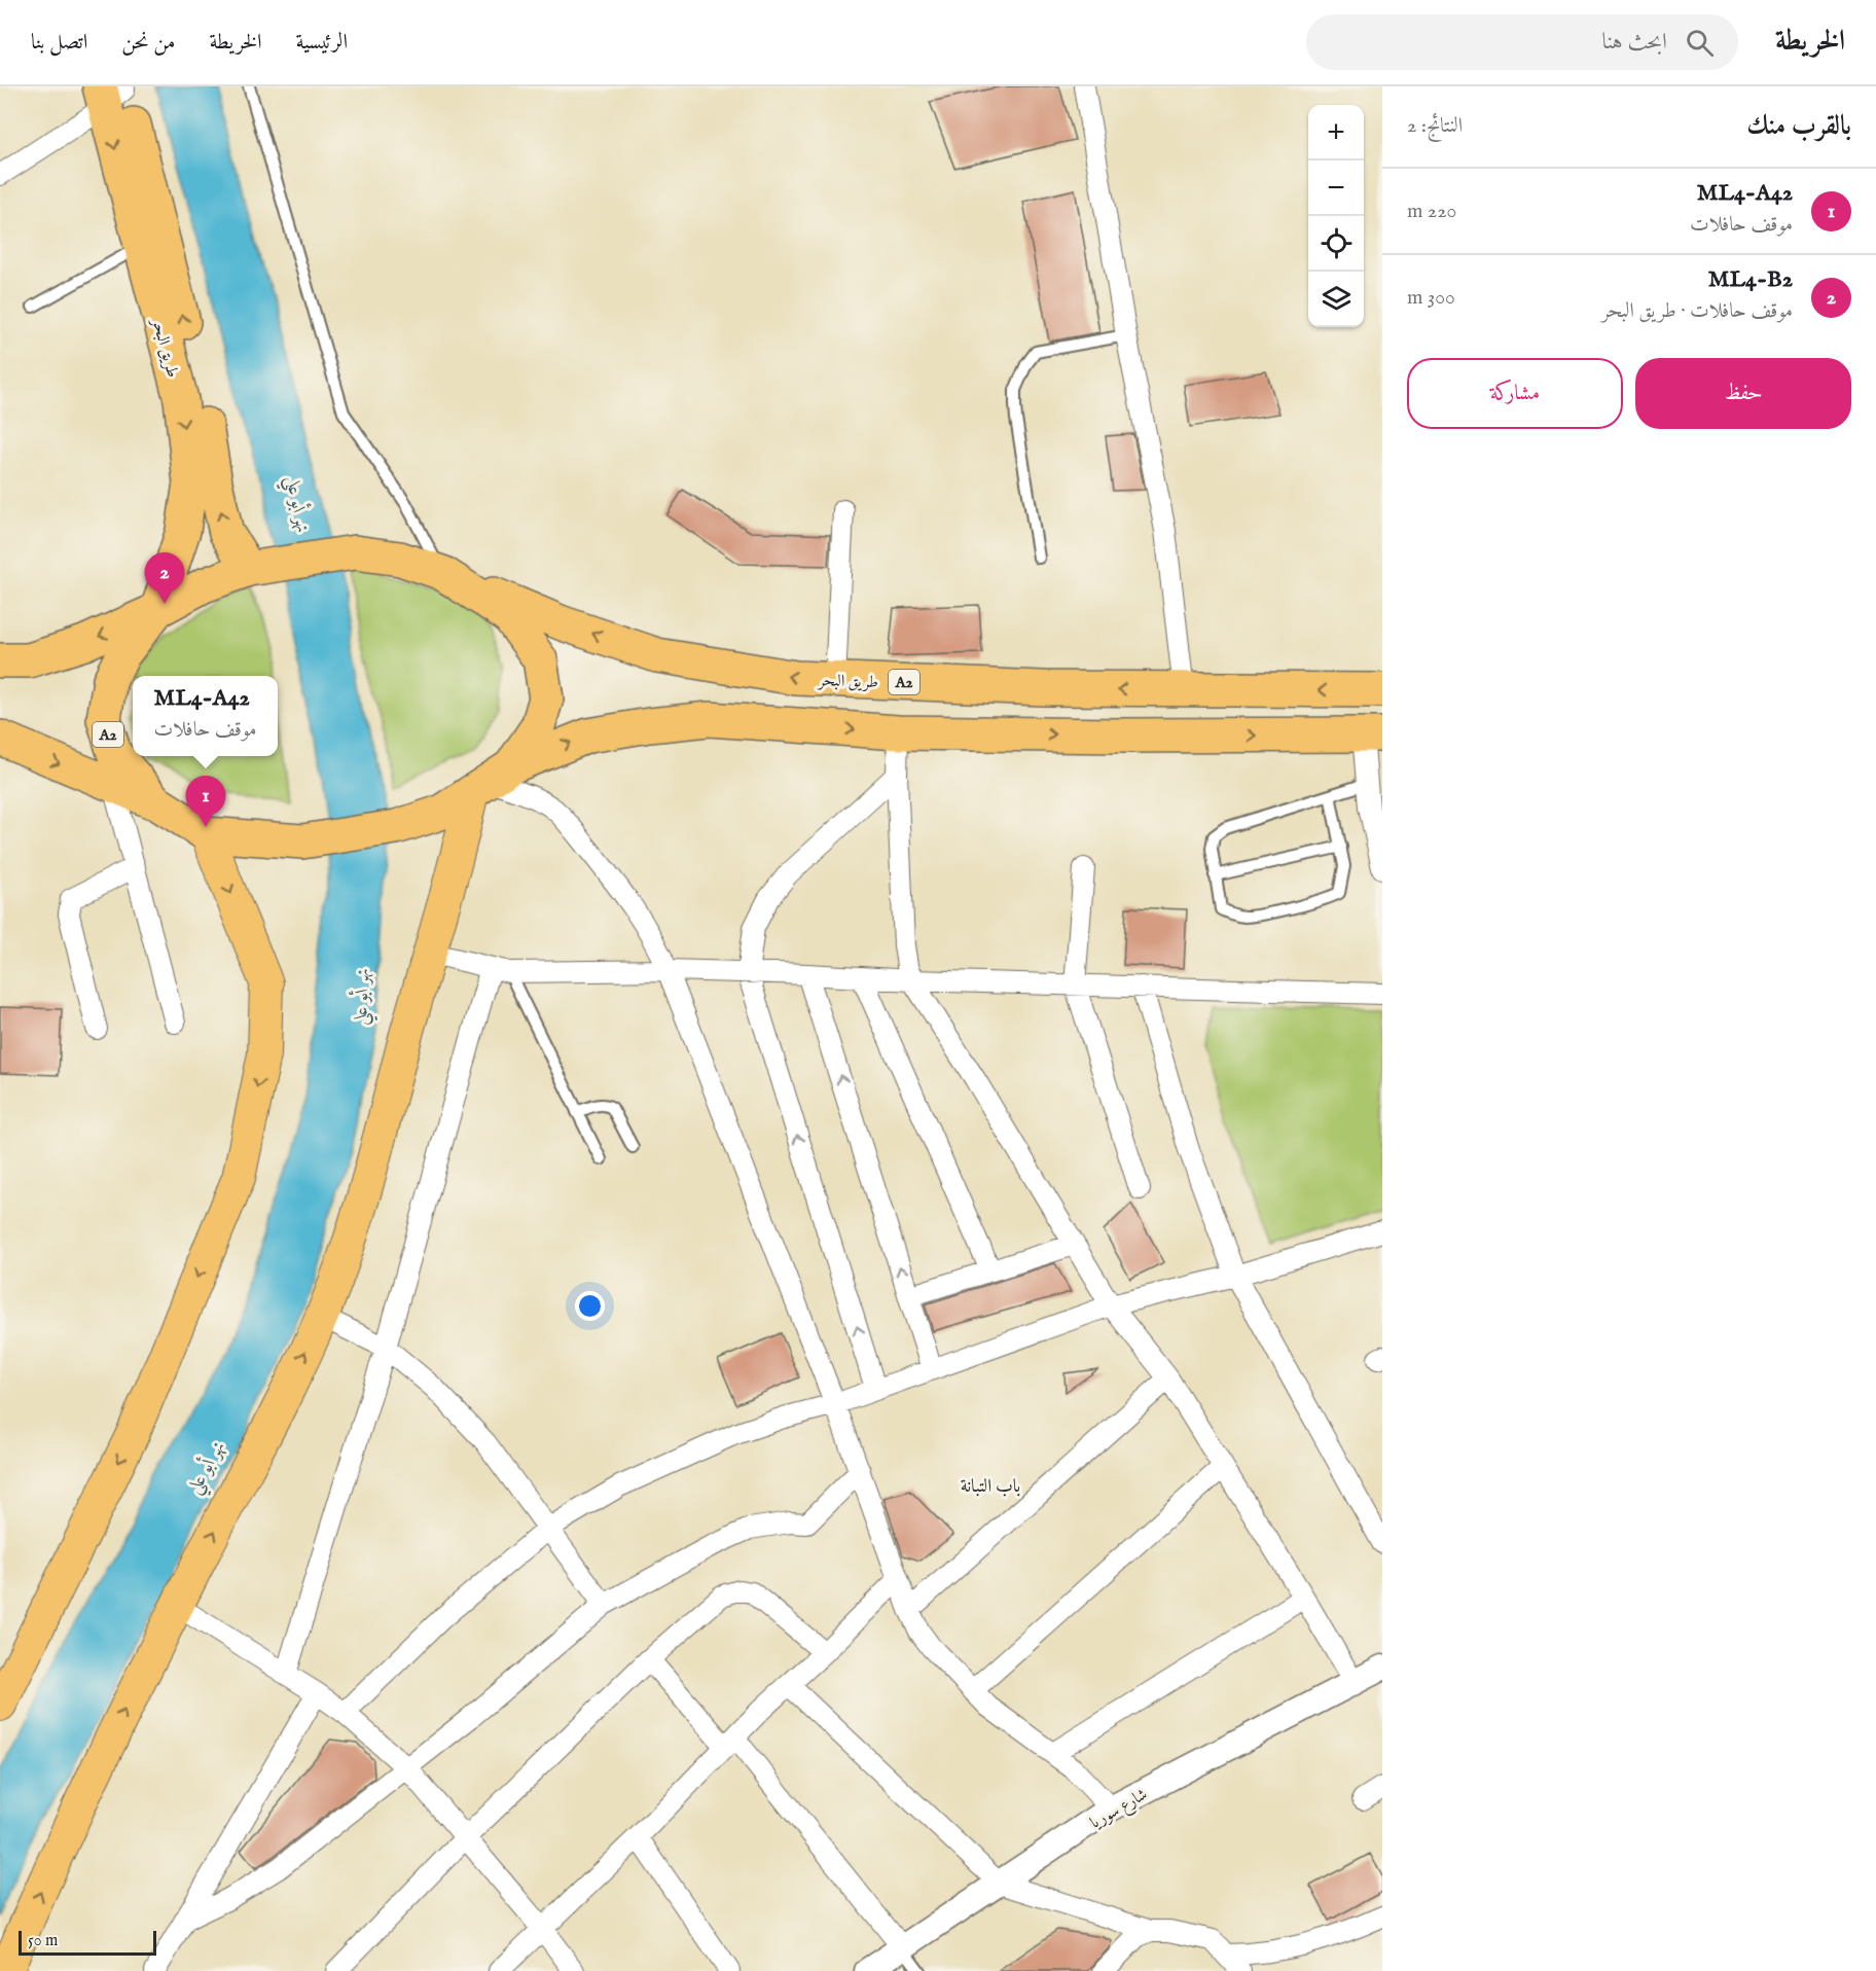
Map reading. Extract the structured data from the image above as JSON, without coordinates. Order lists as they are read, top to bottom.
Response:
{
  "streets": {
    "highway": ["طريق البحر", "A2"],
    "street": ["شارع سوريا"]
  },
  "crossings": [
    ["طريق البحر", "A2"]
  ],
  "districts": ["باب التبانة"],
  "water": ["نهر أبو علي"],
  "scale_bar": "50 m",
  "page": {
    "header": "الخريطة",
    "search": "ابحث هنا",
    "nav": [
      "الرئيسية",
      "الخريطة",
      "من نحن",
      "اتصل بنا"
    ],
    "heading": ["بالقرب منك", "النتائج: 2"],
    "map_buttons": ["+", "−"],
    "list": [
      {
        "mark": "1",
        "name": "ML4-A42",
        "note": "موقف حافلات",
        "value": "220 m"
      },
      {
        "mark": "2",
        "name": "ML4-B2",
        "note": "موقف حافلات · طريق البحر",
        "value": "300 m"
      }
    ],
    "buttons": ["حفظ", "مشاركة"],
    "pins": ["2", "1"],
    "popup": ["ML4-A42", "موقف حافلات"],
    "scale": "50 m"
  }
}
